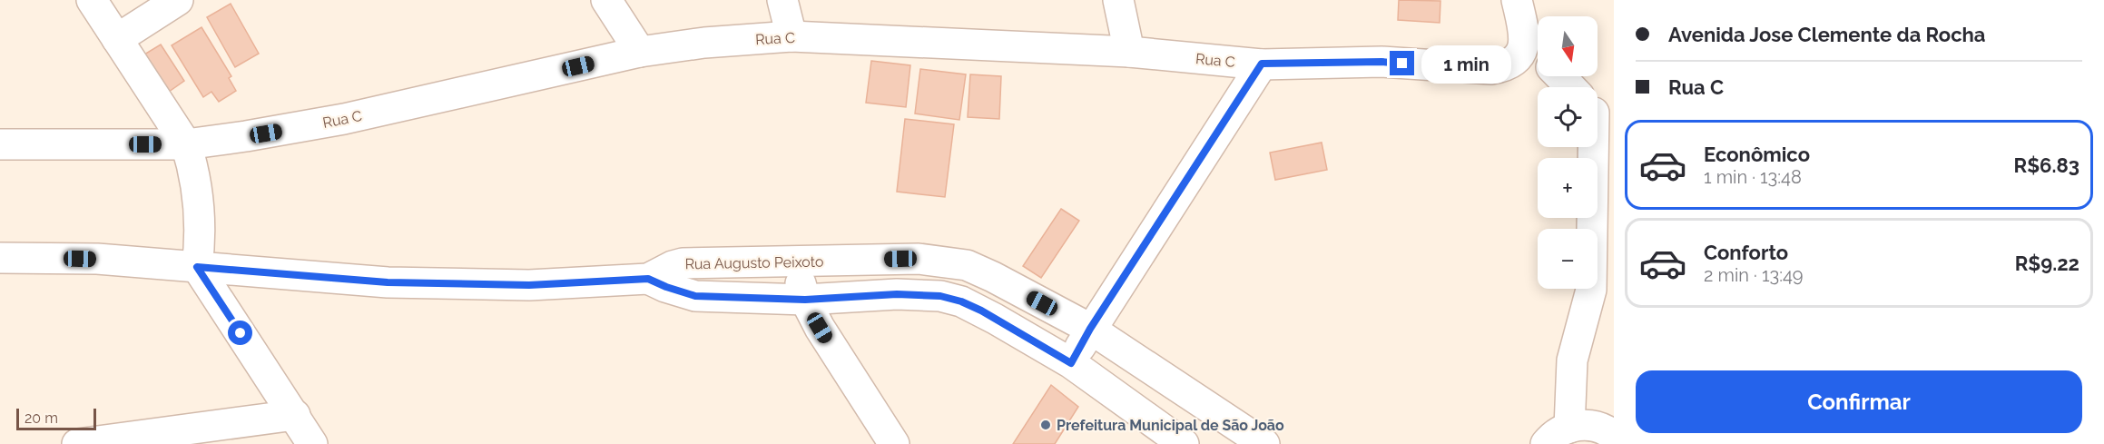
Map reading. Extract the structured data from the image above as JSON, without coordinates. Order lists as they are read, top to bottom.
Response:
{
  "streets": {
    "street": ["Rua C", "Rua Augusto Peixoto"]
  },
  "places": ["Prefeitura Municipal de São João"],
  "scale_bar": "20 m",
  "north": "bottom",
  "page": {
    "banner": ["Avenida Jose Clemente da Rocha", "Rua C"],
    "map_buttons": ["+", "−"],
    "bubble": "1 min",
    "list": [
      {
        "name": "Econômico",
        "note": "1 min · 13:48",
        "value": "R$6.83"
      },
      {
        "name": "Conforto",
        "note": "2 min · 13:49",
        "value": "R$9.22"
      }
    ],
    "buttons": "Confirmar",
    "scale": "20 m"
  }
}
